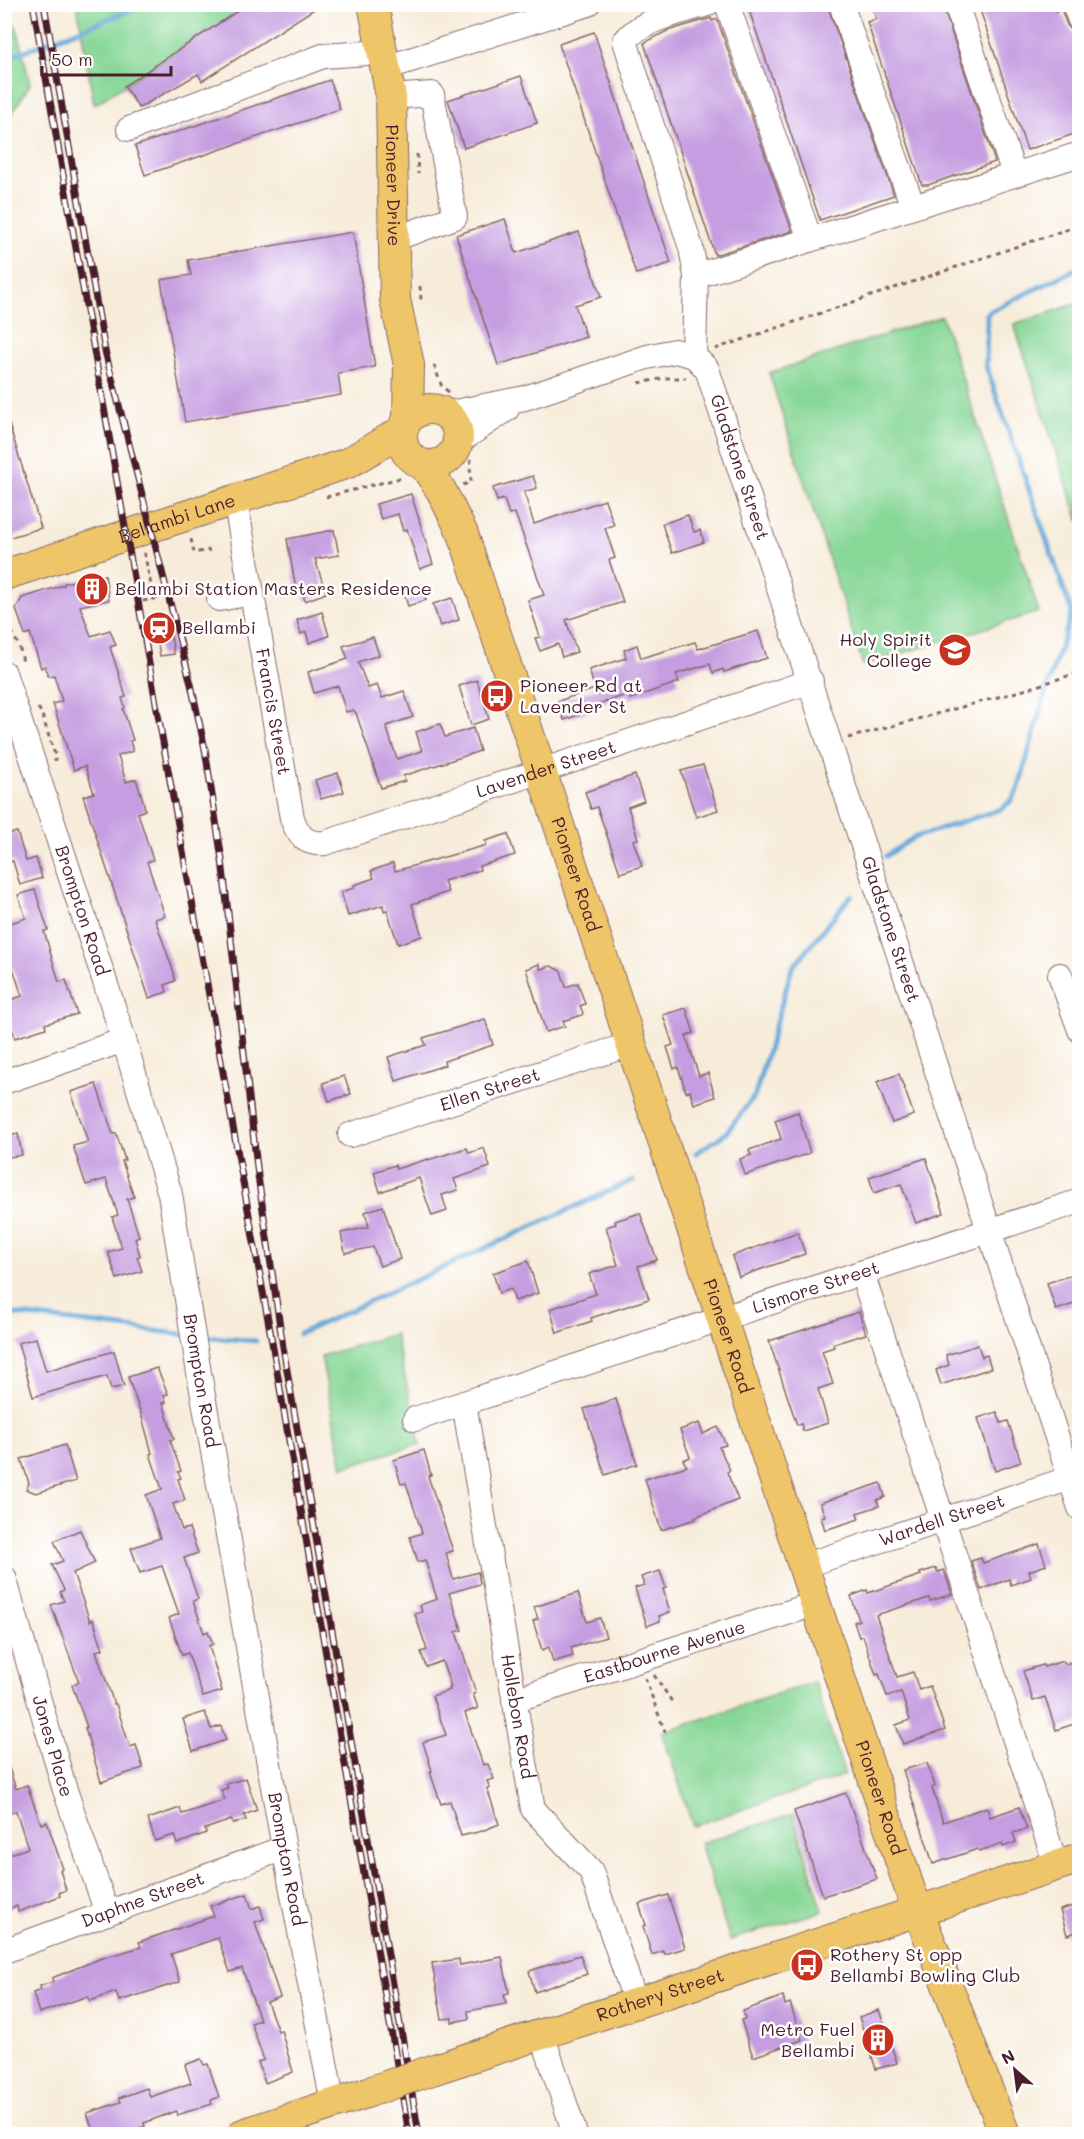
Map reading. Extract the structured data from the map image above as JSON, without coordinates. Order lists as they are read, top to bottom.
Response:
{
  "streets": {
    "main road": [
      "Pioneer Drive",
      "Bellambi Lane",
      "Pioneer Road",
      "Rothery Street"
    ],
    "street": [
      "Gladstone Street",
      "Francis Street",
      "Lavender Street",
      "Brompton Road",
      "Ellen Street",
      "Lismore Street",
      "Wardell Street",
      "Eastbourne Avenue",
      "Hollebon Road",
      "Jones Place",
      "Daphne Street"
    ]
  },
  "crossings": [
    ["Pioneer Drive", "Bellambi Lane"],
    ["Pioneer Drive", "Pioneer Road"],
    ["Gladstone Street", "Lavender Street"],
    ["Gladstone Street", "Lismore Street"],
    ["Gladstone Street", "Wardell Street"],
    ["Bellambi Lane", "Francis Street"],
    ["Bellambi Lane", "Pioneer Road"],
    ["Francis Street", "Lavender Street"],
    ["Lavender Street", "Pioneer Road"],
    ["Pioneer Road", "Ellen Street"],
    ["Pioneer Road", "Lismore Street"],
    ["Pioneer Road", "Wardell Street"],
    ["Pioneer Road", "Eastbourne Avenue"],
    ["Pioneer Road", "Rothery Street"],
    ["Brompton Road", "Daphne Street"],
    ["Brompton Road", "Rothery Street"],
    ["Lismore Street", "Hollebon Road"],
    ["Eastbourne Avenue", "Hollebon Road"],
    ["Hollebon Road", "Rothery Street"],
    ["Jones Place", "Daphne Street"]
  ],
  "places": {
    "building": ["Bellambi Station Masters Residence", "Metro Fuel Bellambi"],
    "station": ["Bellambi"],
    "school or university": ["Holy Spirit College"],
    "bus stop": ["Pioneer Rd at Lavender St", "Rothery St opp Bellambi Bowling Club"]
  },
  "scale_bar": "50 m",
  "north": "top left"
}
